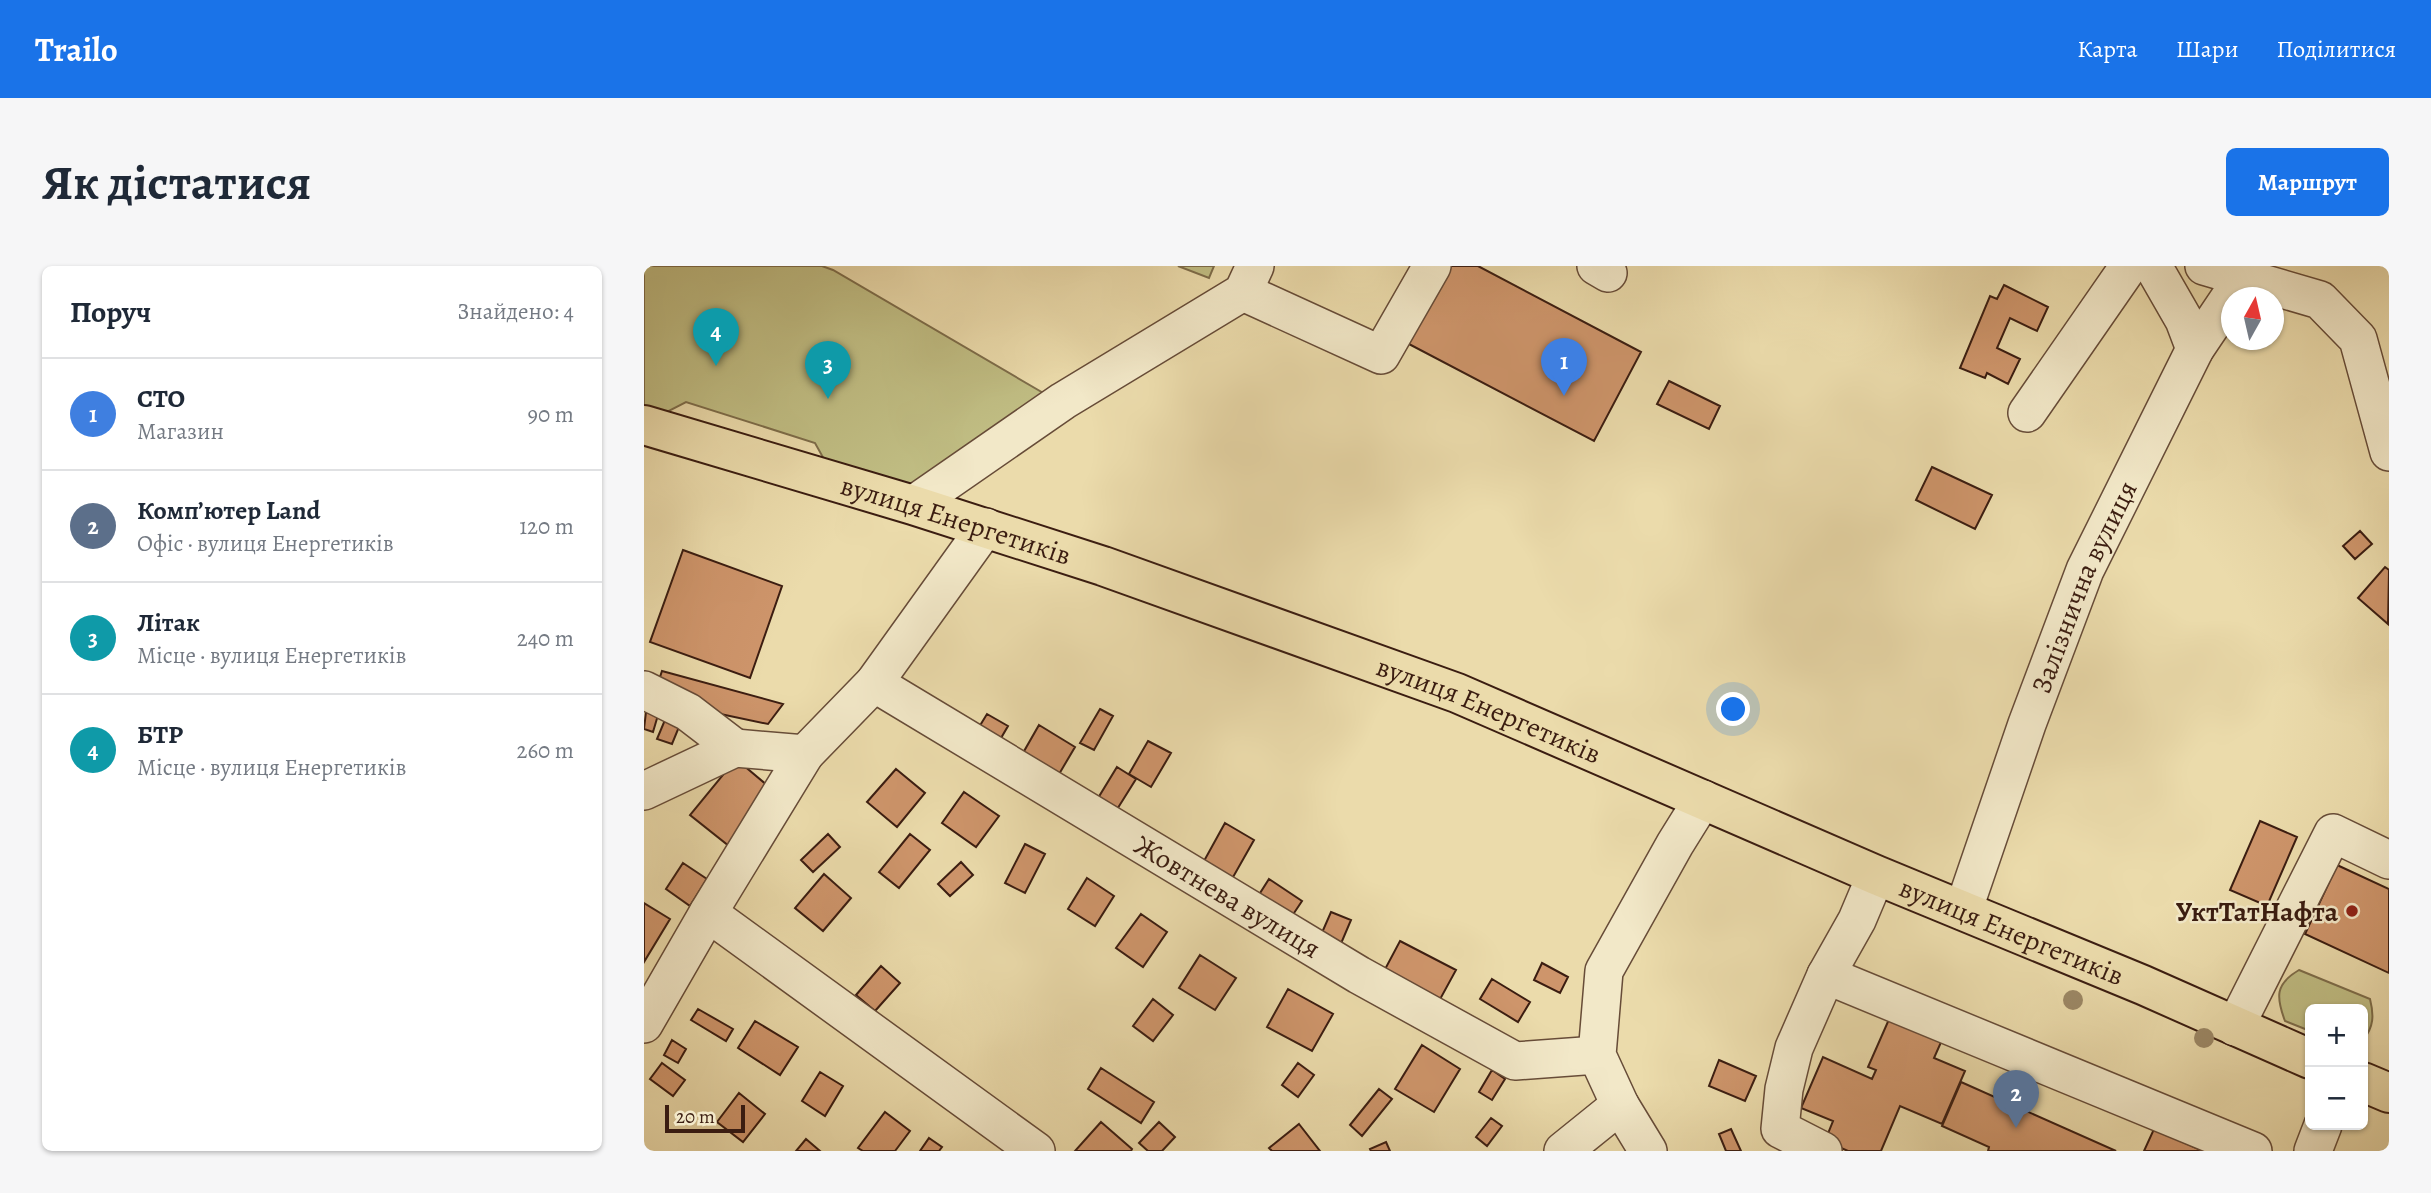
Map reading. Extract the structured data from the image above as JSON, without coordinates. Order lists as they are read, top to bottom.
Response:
{
  "streets": {
    "main road": ["вулиця Енергетиків"],
    "street": ["Залізнична вулиця", "Жовтнева вулиця"]
  },
  "crossings": [
    ["вулиця Енергетиків", "Залізнична вулиця"]
  ],
  "places": ["УктТатНафта"],
  "scale_bar": "20 m",
  "north": "top",
  "page": {
    "header": "Trailo",
    "nav": ["Карта", "Шари", "Поділитися"],
    "buttons": "Маршрут",
    "title": "Як дістатися",
    "heading": ["Поруч", "Знайдено: 4"],
    "pins": [
      "4",
      "1",
      "3",
      "2"
    ],
    "list": [
      {
        "mark": "1",
        "name": "СТО",
        "note": "Магазин",
        "value": "90 m"
      },
      {
        "mark": "2",
        "name": "Комп’ютер Land",
        "note": "Офіс · вулиця Енергетиків",
        "value": "120 m"
      },
      {
        "mark": "3",
        "name": "Літак",
        "note": "Місце · вулиця Енергетиків",
        "value": "240 m"
      },
      {
        "mark": "4",
        "name": "БТР",
        "note": "Місце · вулиця Енергетиків",
        "value": "260 m"
      }
    ],
    "map_buttons": ["+", "−"],
    "scale": "20 m"
  }
}
